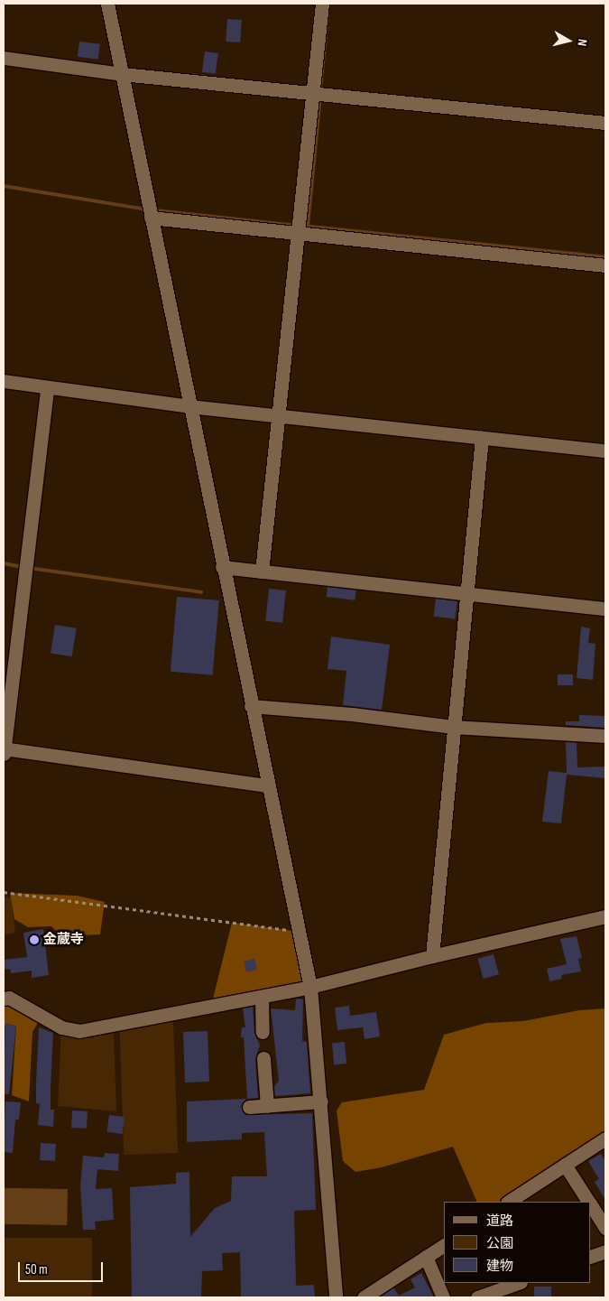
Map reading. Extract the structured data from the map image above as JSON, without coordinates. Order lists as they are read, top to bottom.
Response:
{
  "places": ["金蔵寺"],
  "legend": ["道路", "公園", "建物"],
  "scale_bar": "50 m",
  "north": "right"
}
